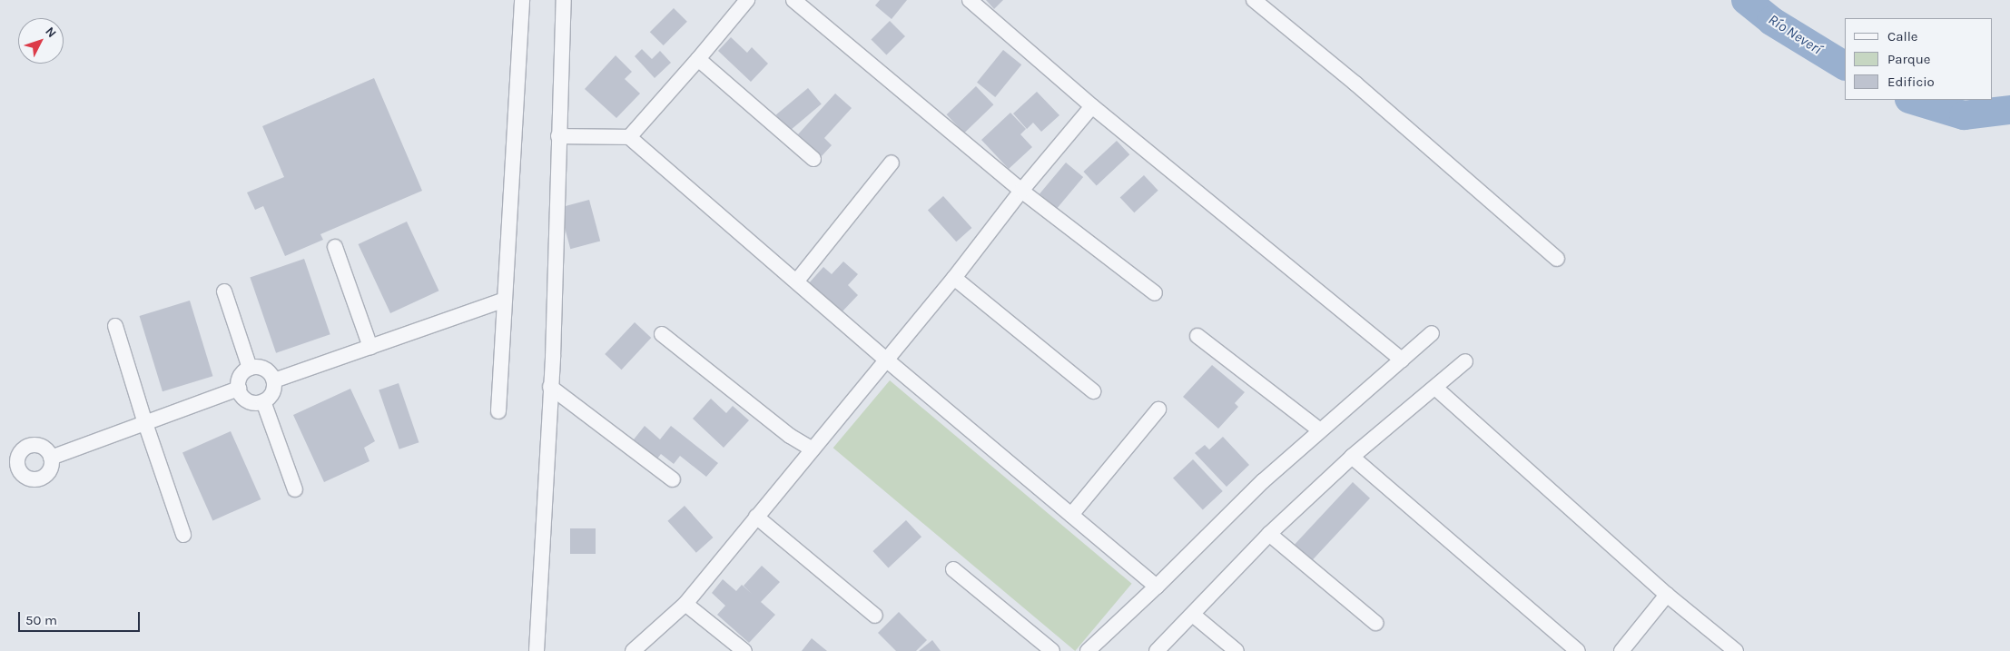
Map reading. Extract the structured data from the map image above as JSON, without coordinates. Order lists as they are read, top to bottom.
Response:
{
  "water": ["Río Neverí"],
  "legend": ["Calle", "Parque", "Edificio"],
  "scale_bar": "50 m",
  "north": "top right"
}
